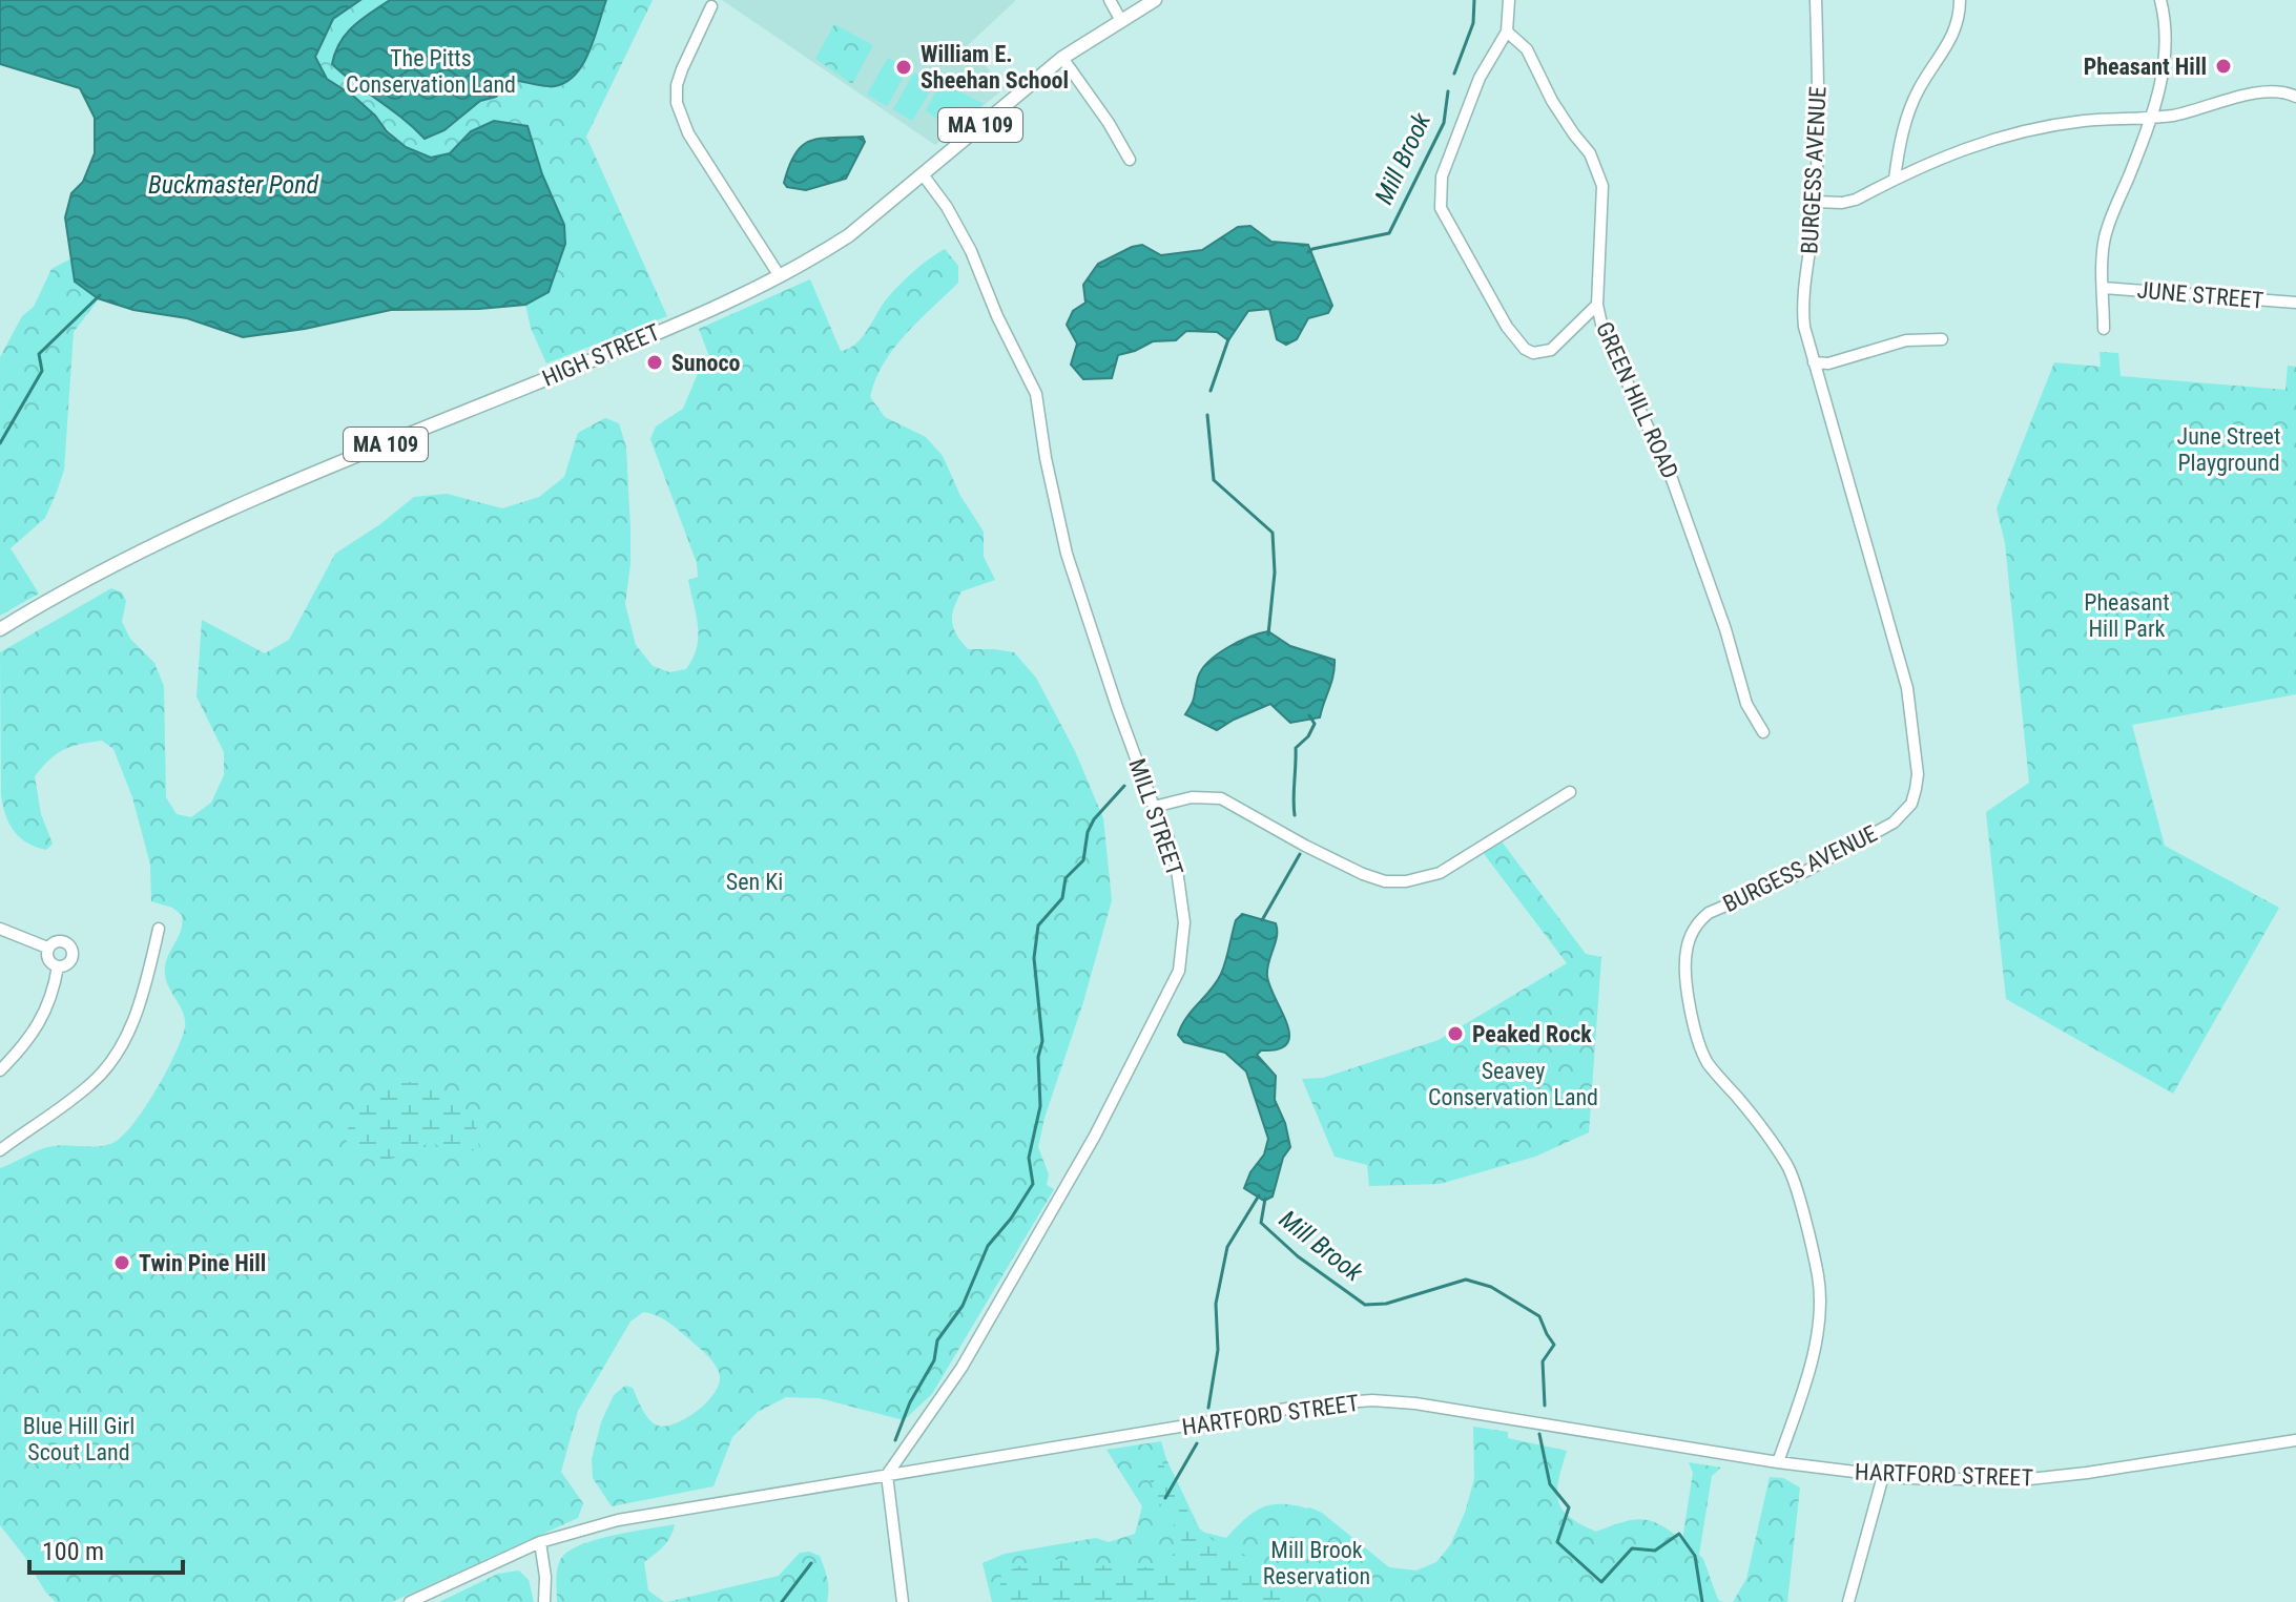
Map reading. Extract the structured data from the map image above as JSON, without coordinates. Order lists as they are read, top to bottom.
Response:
{
  "streets": {
    "main road": ["MA 109", "HIGH STREET"],
    "street": [
      "BURGESS AVENUE",
      "JUNE STREET",
      "GREEN HILL ROAD",
      "MILL STREET",
      "HARTFORD STREET"
    ]
  },
  "crossings": [
    ["BURGESS AVENUE", "HARTFORD STREET"],
    ["HIGH STREET", "MILL STREET"],
    ["MILL STREET", "HARTFORD STREET"]
  ],
  "water": ["Mill Brook", "Buckmaster Pond"],
  "parks": [
    "The Pitts Conservation Land",
    "June Street Playground",
    "Pheasant Hill Park",
    "Sen Ki",
    "Seavey Conservation Land",
    "Blue Hill Girl Scout Land",
    "Mill Brook Reservation"
  ],
  "places": [
    "Pheasant Hill",
    "William E. Sheehan School",
    "Sunoco",
    "Peaked Rock",
    "Twin Pine Hill"
  ],
  "scale_bar": "100 m"
}
